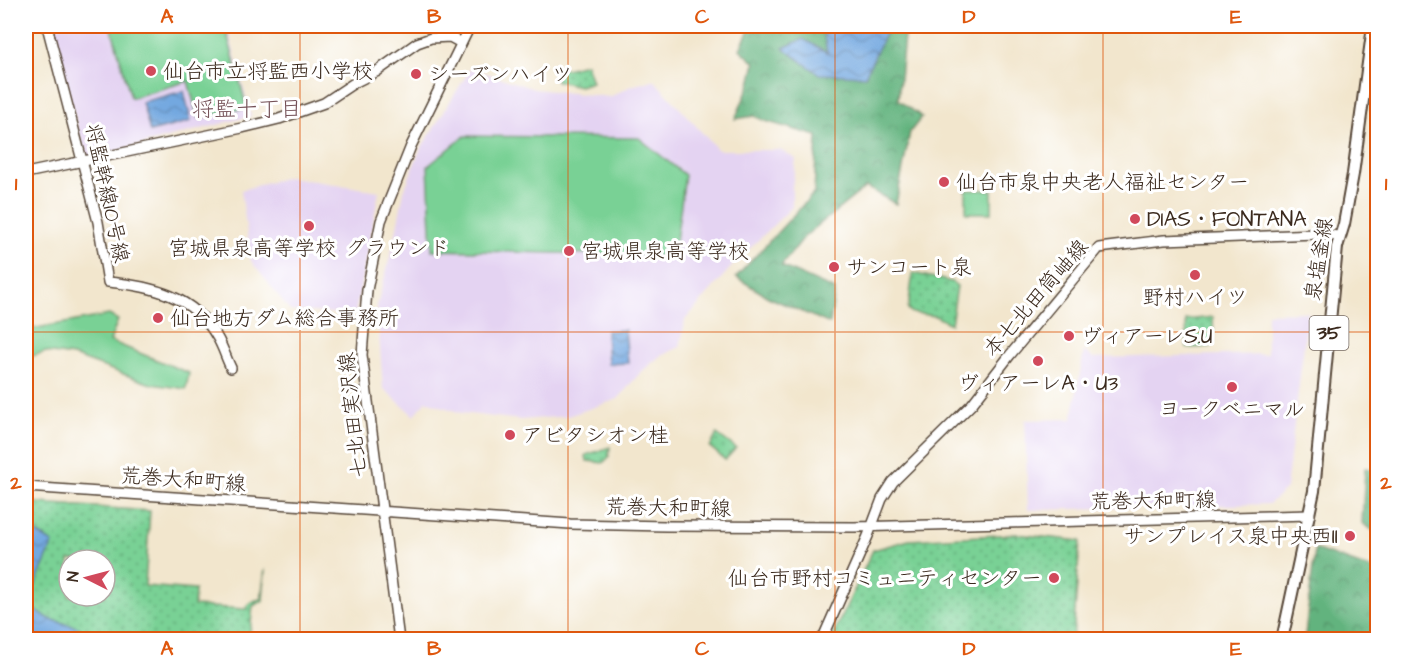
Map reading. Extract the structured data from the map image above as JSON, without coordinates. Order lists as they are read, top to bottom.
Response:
{
  "streets": {
    "main road": ["泉塩釜線", "35"],
    "street": [
      "将監幹線10号線",
      "本七北田筒岫線",
      "七北田実沢線",
      "荒巻大和町線"
    ]
  },
  "crossings": [
    ["泉塩釜線", "本七北田筒岫線"],
    ["泉塩釜線", "荒巻大和町線"],
    ["本七北田筒岫線", "荒巻大和町線"],
    ["七北田実沢線", "荒巻大和町線"]
  ],
  "districts": ["将監十丁目"],
  "places": [
    "仙台市立将監西小学校",
    "シーズンハイツ",
    "仙台市泉中央老人福祉センター",
    "DIAS・FONTANA",
    "宮城県泉高等学校 グラウンド",
    "宮城県泉高等学校",
    "サンコート泉",
    "野村ハイツ",
    "仙台地方ダム総合事務所",
    "ヴィアーレS.U",
    "ヴィアーレA・U3",
    "ヨークベニマル",
    "アビタシオン桂",
    "サンプレイス泉中央西II",
    "仙台市野村コミュニティセンター"
  ],
  "north": "left",
  "grid": {
    "columns": [
      "A",
      "B",
      "C",
      "D",
      "E"
    ],
    "rows": ["1", "2"]
  }
}
